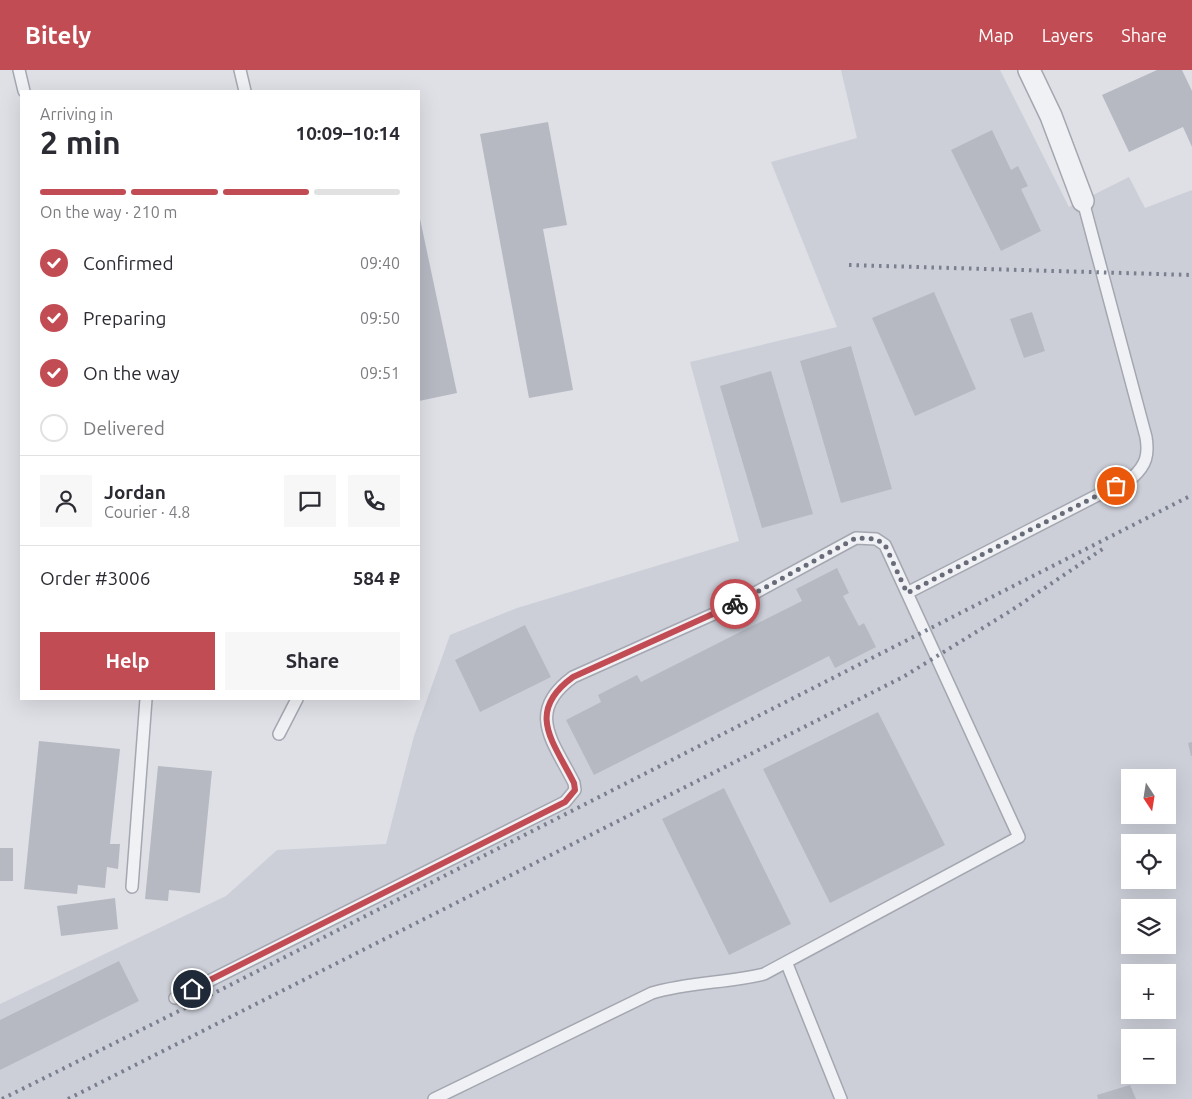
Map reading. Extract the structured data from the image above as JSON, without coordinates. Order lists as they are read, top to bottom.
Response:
{
  "north": "bottom",
  "page": {
    "header": "Bitely",
    "nav": ["Map", "Layers", "Share"],
    "heading": ["2 min", "Arriving in", "10:09–10:14"],
    "panel": [
      "Jordan",
      "Courier · 4.8",
      "Order #3006",
      "584 ₽"
    ],
    "bar": "On the way · 210 m",
    "list": [
      ["Confirmed", "09:40"],
      ["Preparing", "09:50"],
      ["On the way", "09:51"],
      "Delivered"
    ],
    "buttons": ["Help", "Share"],
    "map_buttons": ["+", "−"]
  }
}
